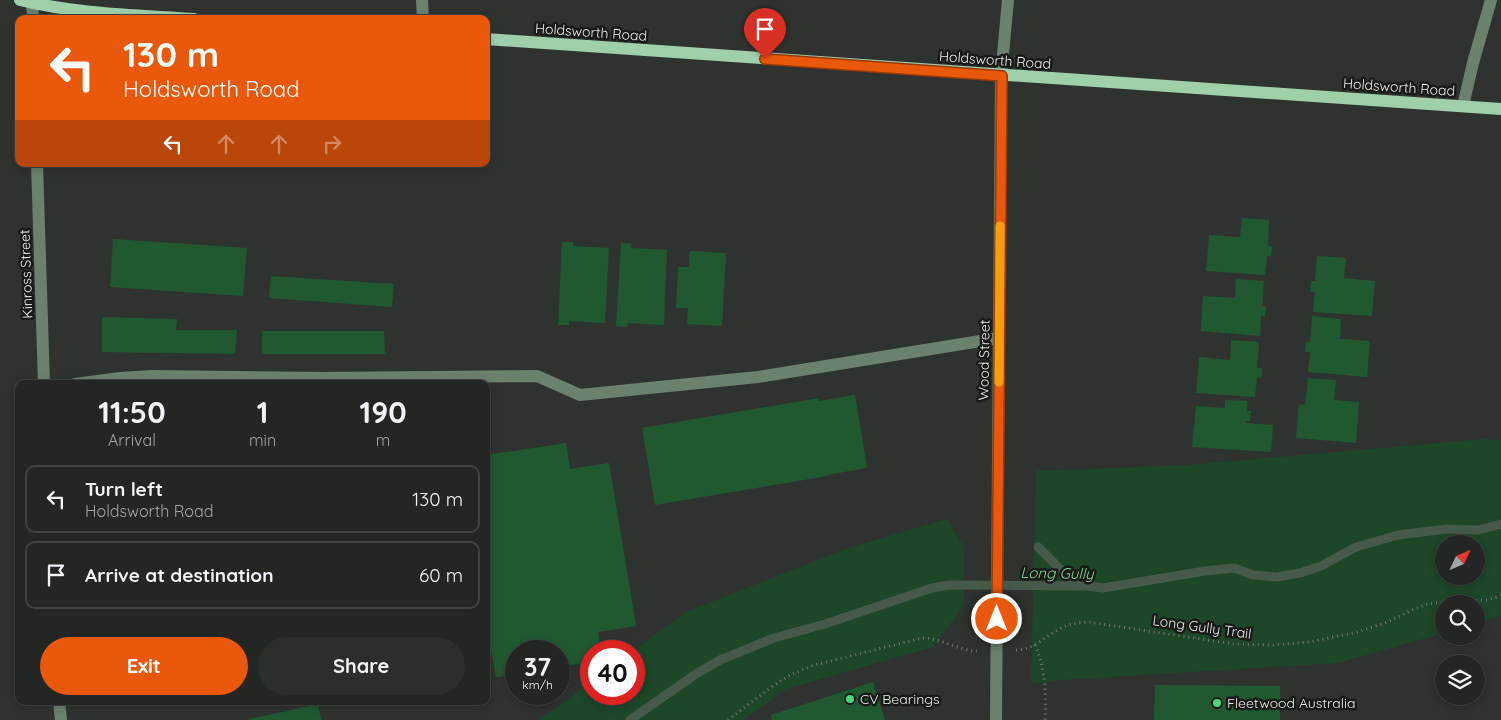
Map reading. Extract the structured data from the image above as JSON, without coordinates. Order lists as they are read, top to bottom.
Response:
{
  "streets": {
    "main road": ["Holdsworth Road"],
    "street": ["Kinross Street", "Wood Street"],
    "path": ["Long Gully Trail"]
  },
  "crossings": [
    ["Holdsworth Road", "Wood Street"]
  ],
  "water": ["Long Gully"],
  "places": ["CV Bearings", "Fleetwood Australia"],
  "north": "top right",
  "page": {
    "turn": ["130 m", "Holdsworth Road"],
    "eta": [
      "11:50",
      "Arrival",
      "1",
      "min",
      "190",
      "m"
    ],
    "list": [
      {
        "name": "Turn left",
        "note": "Holdsworth Road",
        "value": "130 m"
      },
      {
        "name": "Arrive at destination",
        "value": "60 m"
      }
    ],
    "buttons": ["Exit", "Share"],
    "speed": "37 km/h",
    "limit": "40"
  }
}
